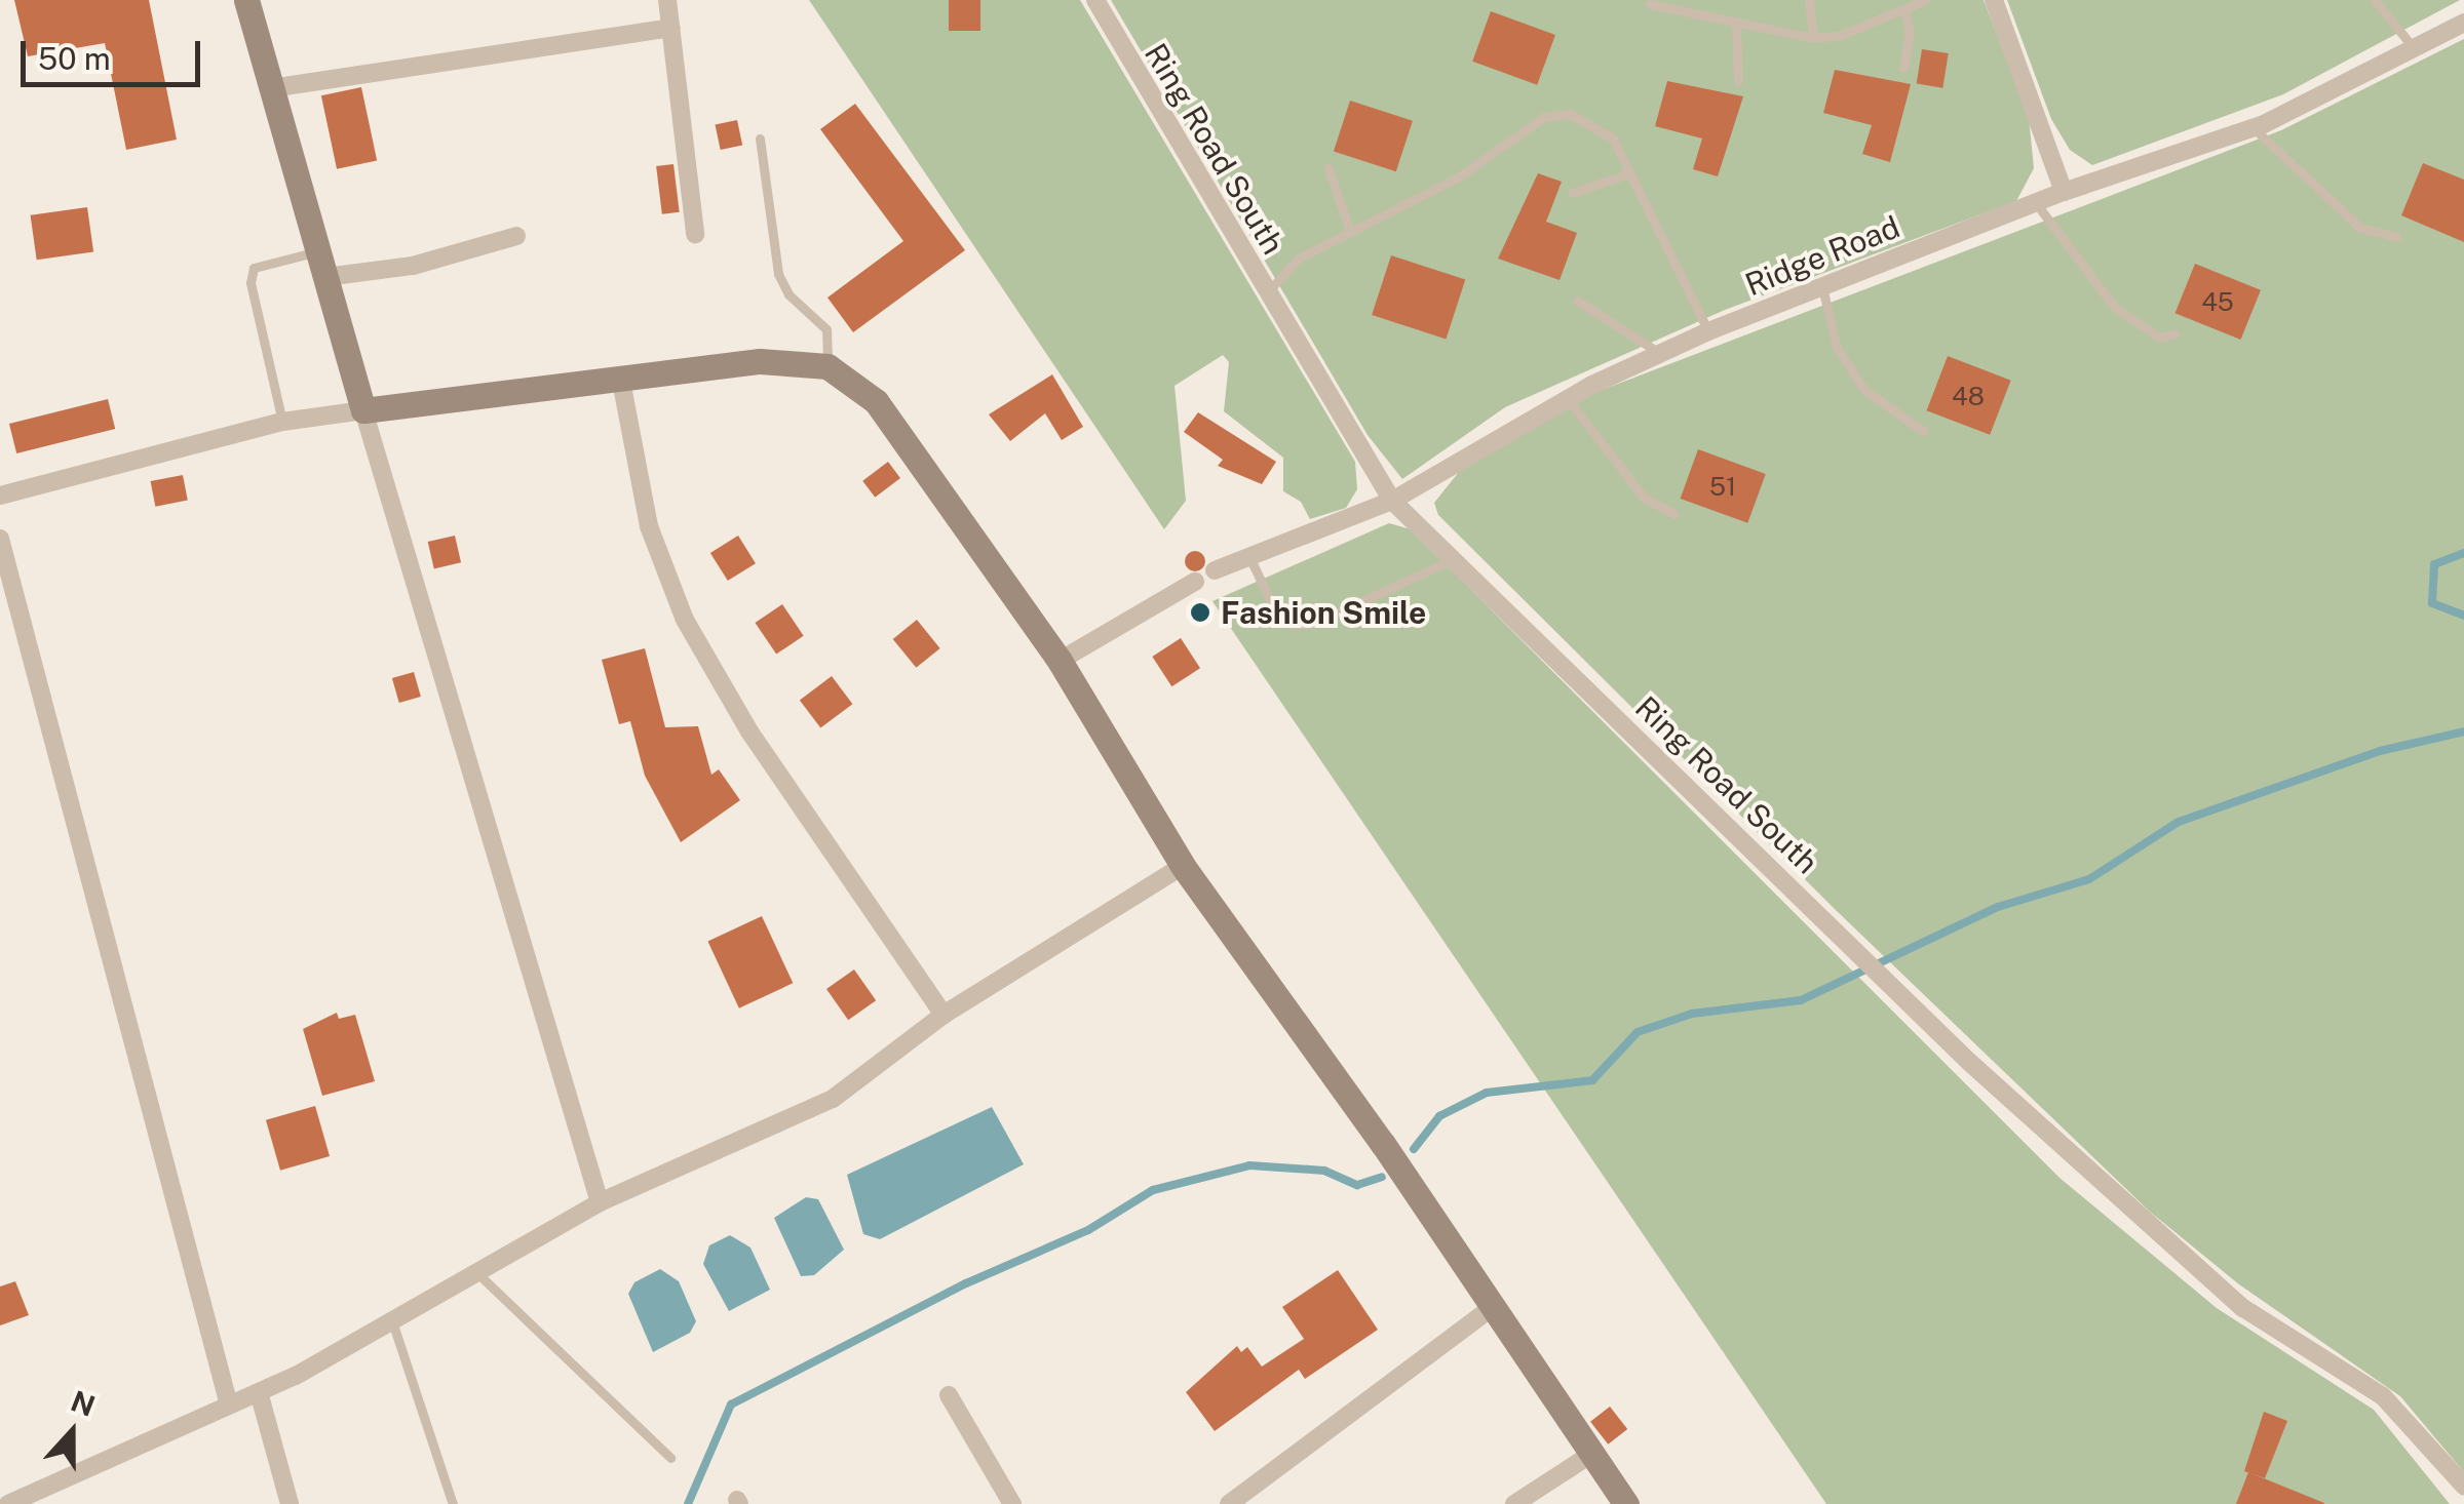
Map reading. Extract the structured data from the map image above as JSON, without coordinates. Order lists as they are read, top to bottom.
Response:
{
  "streets": {
    "street": ["Ring Road South", "Ridge Road"]
  },
  "crossings": [
    ["Ring Road South", "Ridge Road"]
  ],
  "places": ["Fashion Smile"],
  "house_numbers": ["45", "48", "51"],
  "scale_bar": "50 m",
  "north": "top"
}
